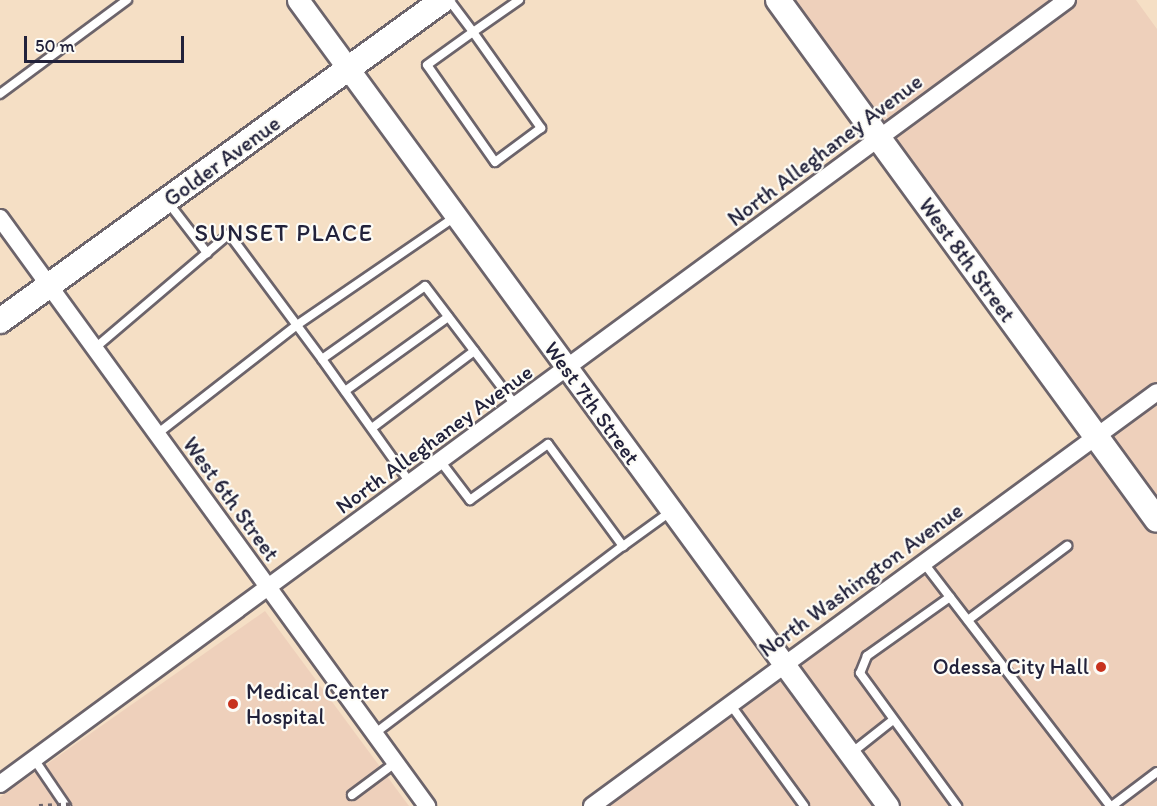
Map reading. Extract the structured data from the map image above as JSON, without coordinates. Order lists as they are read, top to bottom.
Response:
{
  "streets": {
    "main road": ["Golder Avenue", "West 8th Street"],
    "street": [
      "North Alleghaney Avenue",
      "West 7th Street",
      "West 6th Street",
      "North Washington Avenue"
    ]
  },
  "crossings": [
    ["North Alleghaney Avenue", "West 8th Street"],
    ["North Alleghaney Avenue", "West 7th Street"],
    ["North Alleghaney Avenue", "West 6th Street"],
    ["Golder Avenue", "West 7th Street"],
    ["Golder Avenue", "West 6th Street"],
    ["West 8th Street", "North Washington Avenue"],
    ["West 7th Street", "North Washington Avenue"]
  ],
  "districts": ["SUNSET PLACE"],
  "places": ["Odessa City Hall", "Medical Center Hospital"],
  "scale_bar": "50 m"
}
